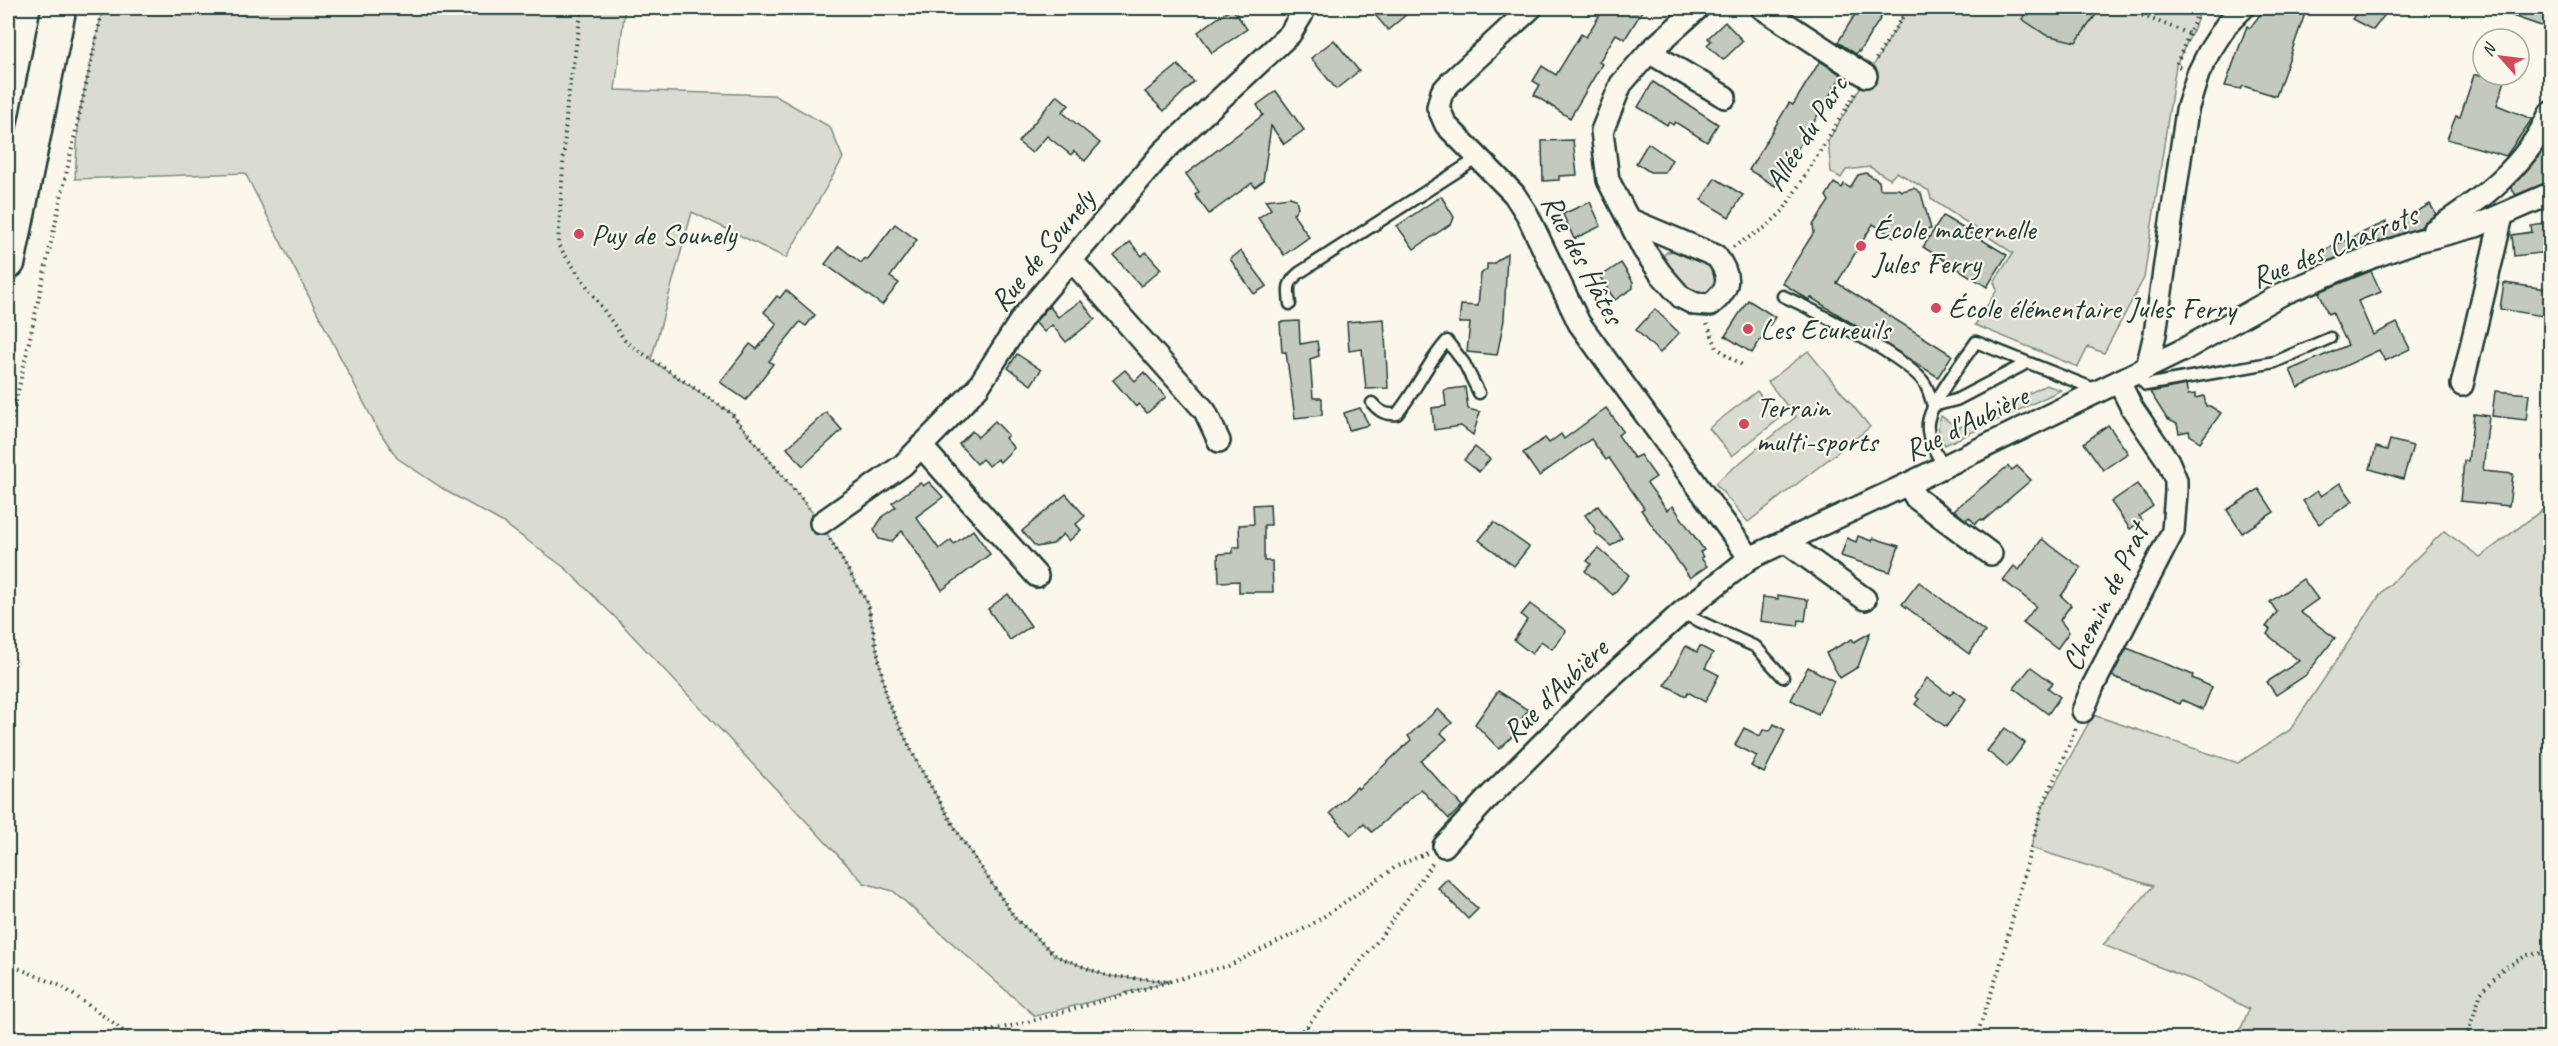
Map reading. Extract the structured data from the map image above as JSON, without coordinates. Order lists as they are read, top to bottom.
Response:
{
  "streets": {
    "street": [
      "Rue des Charrots",
      "Rue de Sounely",
      "Rue des Hâtes",
      "Rue d'Aubière",
      "Chemin de Prat"
    ],
    "path": ["Allée du Parc"]
  },
  "crossings": [
    ["Rue des Charrots", "Rue d'Aubière"],
    ["Rue des Charrots", "Chemin de Prat"],
    ["Rue des Hâtes", "Rue d'Aubière"],
    ["Rue d'Aubière", "Chemin de Prat"]
  ],
  "places": [
    "Puy de Sounely",
    "École maternelle Jules Ferry",
    "École élémentaire Jules Ferry",
    "Les Ecureuils",
    "Terrain multi-sports"
  ],
  "north": "top left"
}
